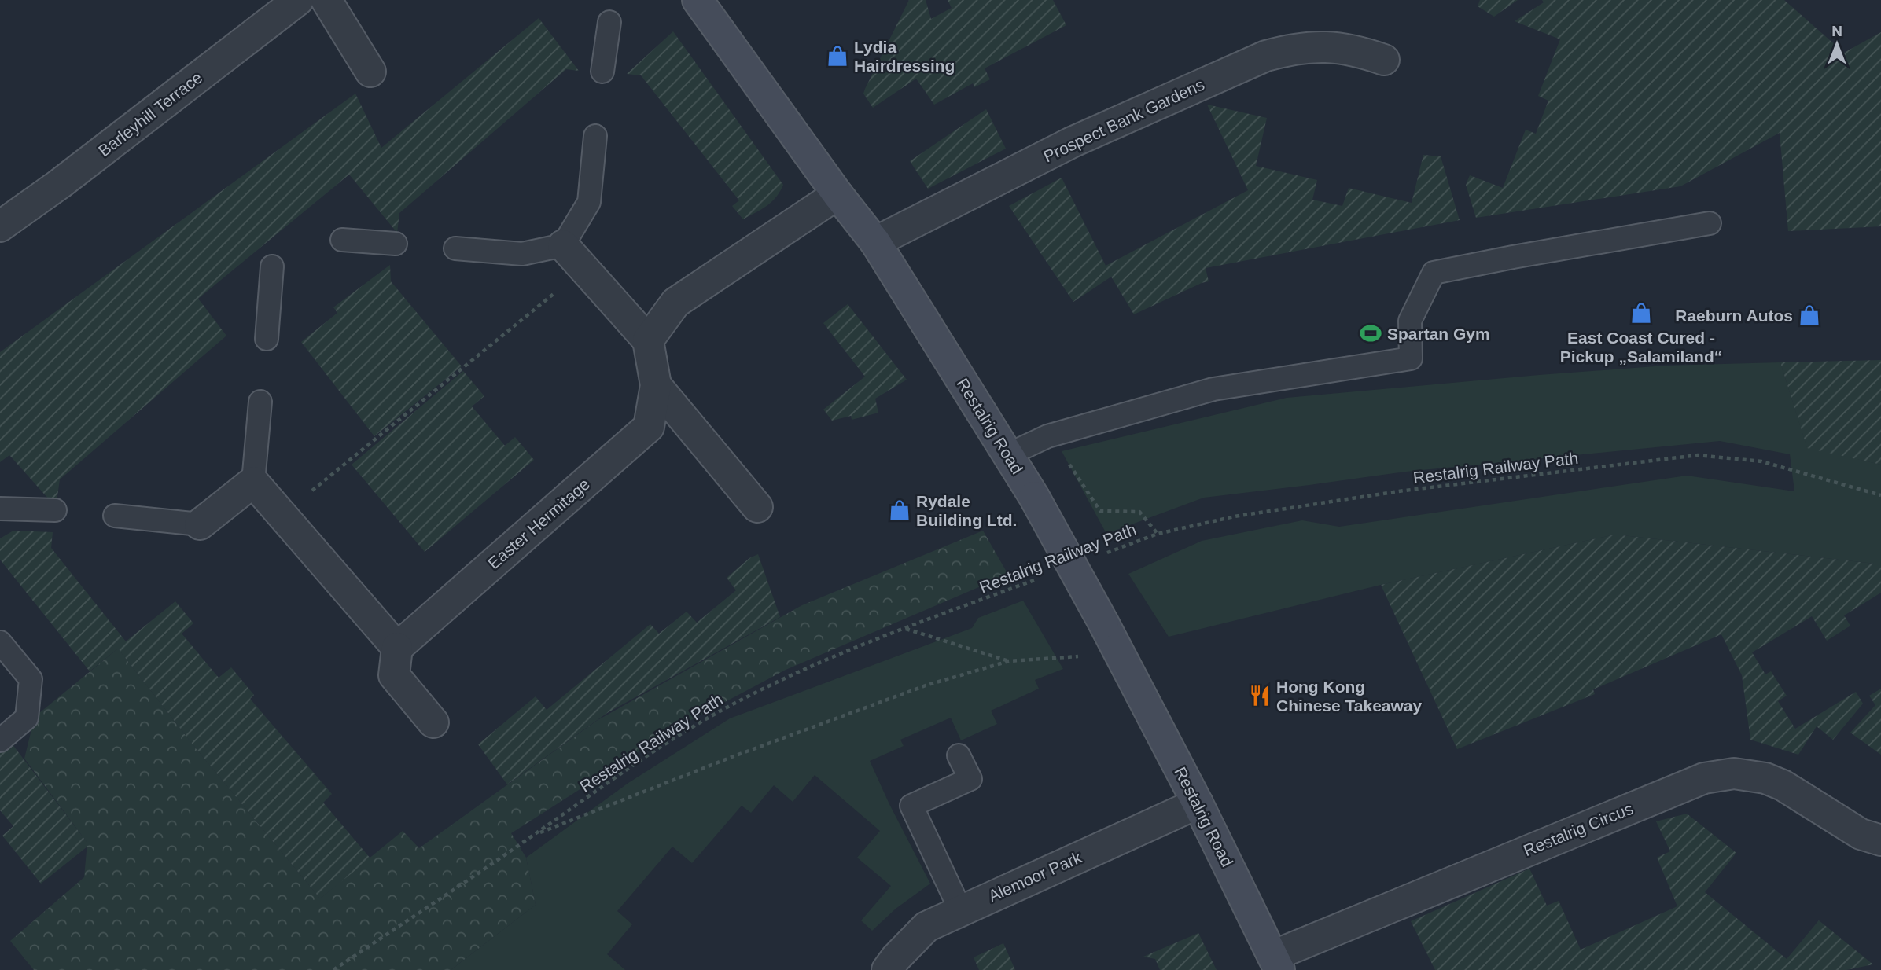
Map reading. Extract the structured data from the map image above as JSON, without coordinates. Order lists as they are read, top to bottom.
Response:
{
  "streets": {
    "street": [
      "Barleyhill Terrace",
      "Prospect Bank Gardens",
      "Restalrig Road",
      "Easter Hermitage",
      "Restalrig Circus",
      "Alemoor Park"
    ],
    "path": ["Restalrig Railway Path"]
  },
  "crossings": [
    ["Prospect Bank Gardens", "Restalrig Road"],
    ["Restalrig Road", "Restalrig Circus"],
    ["Restalrig Road", "Alemoor Park"]
  ],
  "places": {
    "shop": [
      "Lydia Hairdressing",
      "East Coast Cured - Pickup „Salamiland“",
      "Raeburn Autos",
      "Rydale Building Ltd."
    ],
    "sports": ["Spartan Gym"],
    "restaurant": ["Hong Kong Chinese Takeaway"]
  },
  "north": "top"
}
